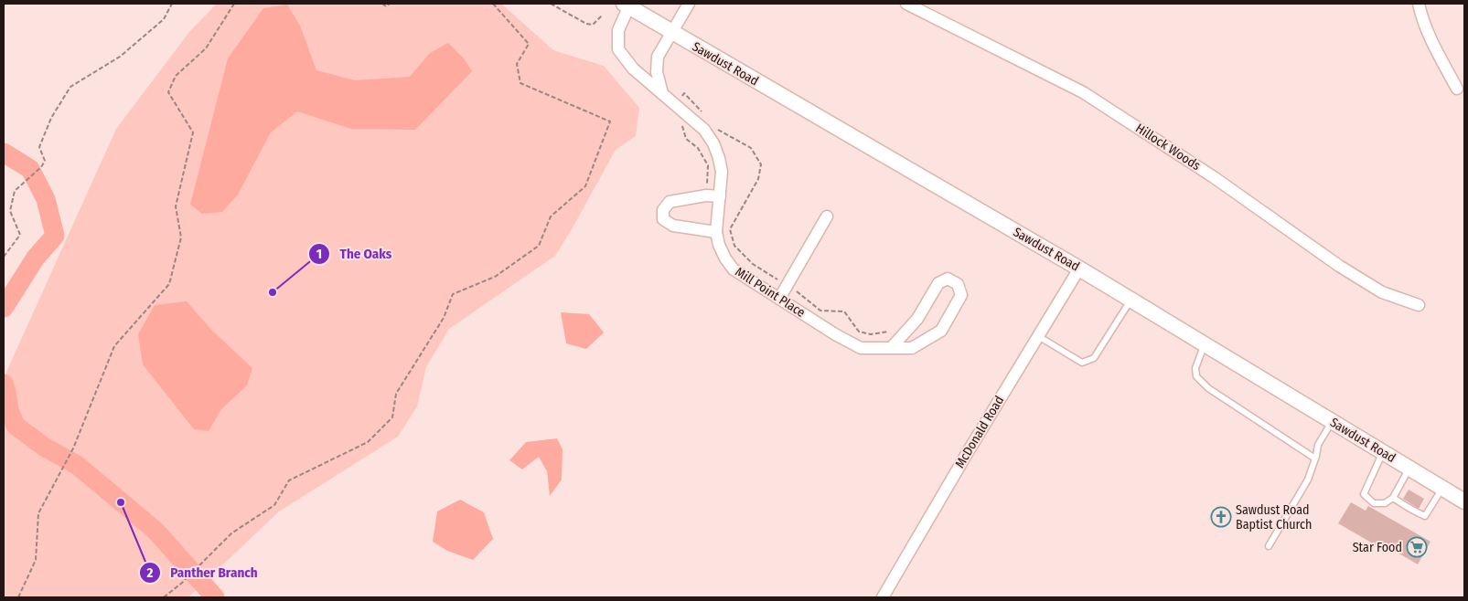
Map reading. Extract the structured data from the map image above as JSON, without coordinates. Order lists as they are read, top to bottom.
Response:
{
  "streets": {
    "street": [
      "Sawdust Road",
      "Hillock Woods",
      "Mill Point Place",
      "McDonald Road"
    ]
  },
  "crossings": [
    ["Sawdust Road", "Mill Point Place"],
    ["Sawdust Road", "McDonald Road"]
  ],
  "places": {
    "other": ["The Oaks", "Panther Branch"],
    "church": ["Sawdust Road Baptist Church"],
    "supermarket": ["Star Food"]
  }
}
